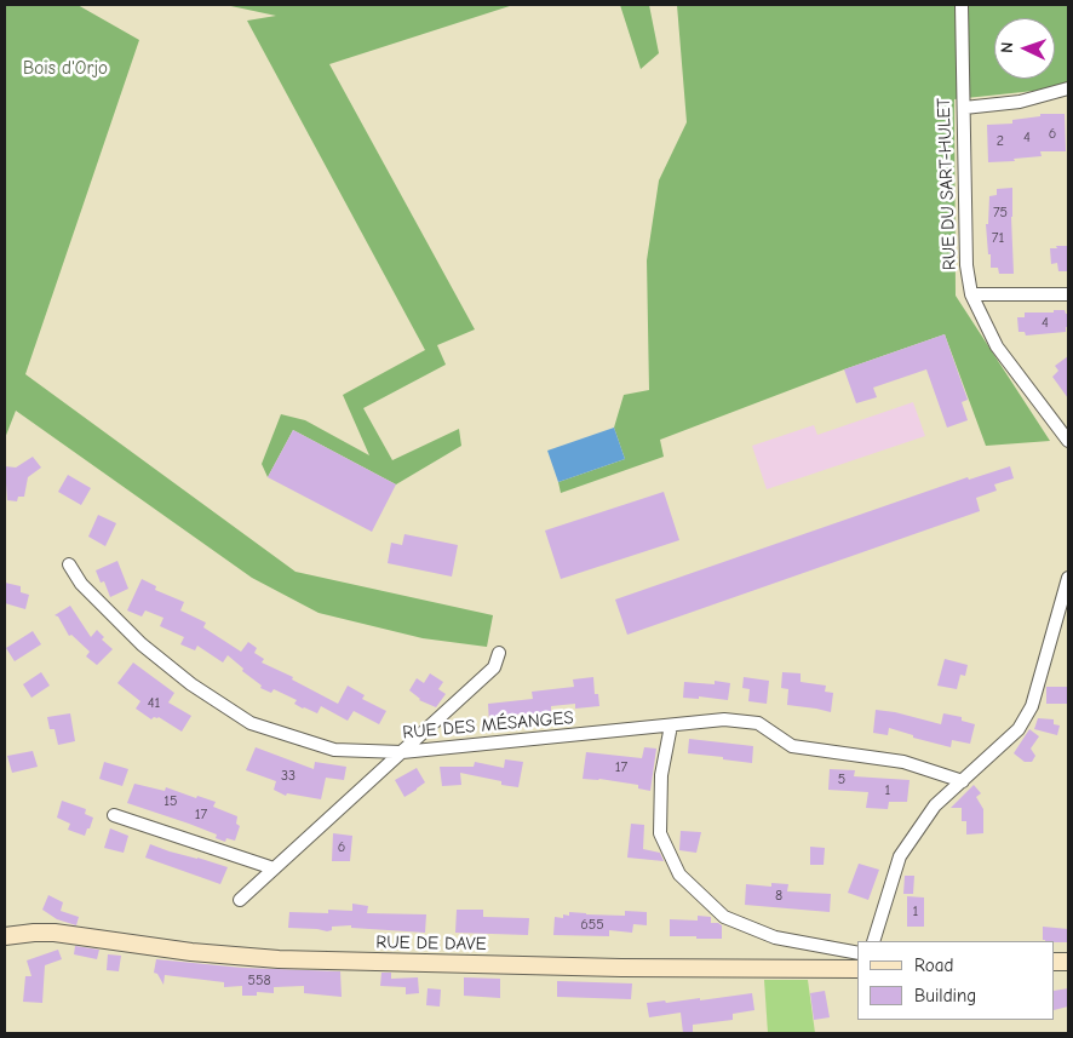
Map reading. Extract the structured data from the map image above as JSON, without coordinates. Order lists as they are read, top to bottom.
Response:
{
  "streets": {
    "main road": ["RUE DE DAVE"],
    "street": ["RUE DU SART-HULET", "RUE DES MÉSANGES"]
  },
  "parks": ["Bois d'Orjo"],
  "house_numbers": [
    "6",
    "4",
    "2",
    "75",
    "71",
    "4",
    "41",
    "17",
    "33",
    "5",
    "1",
    "15",
    "17",
    "6",
    "8",
    "1",
    "655",
    "558"
  ],
  "legend": ["Road", "Building"],
  "north": "left"
}
